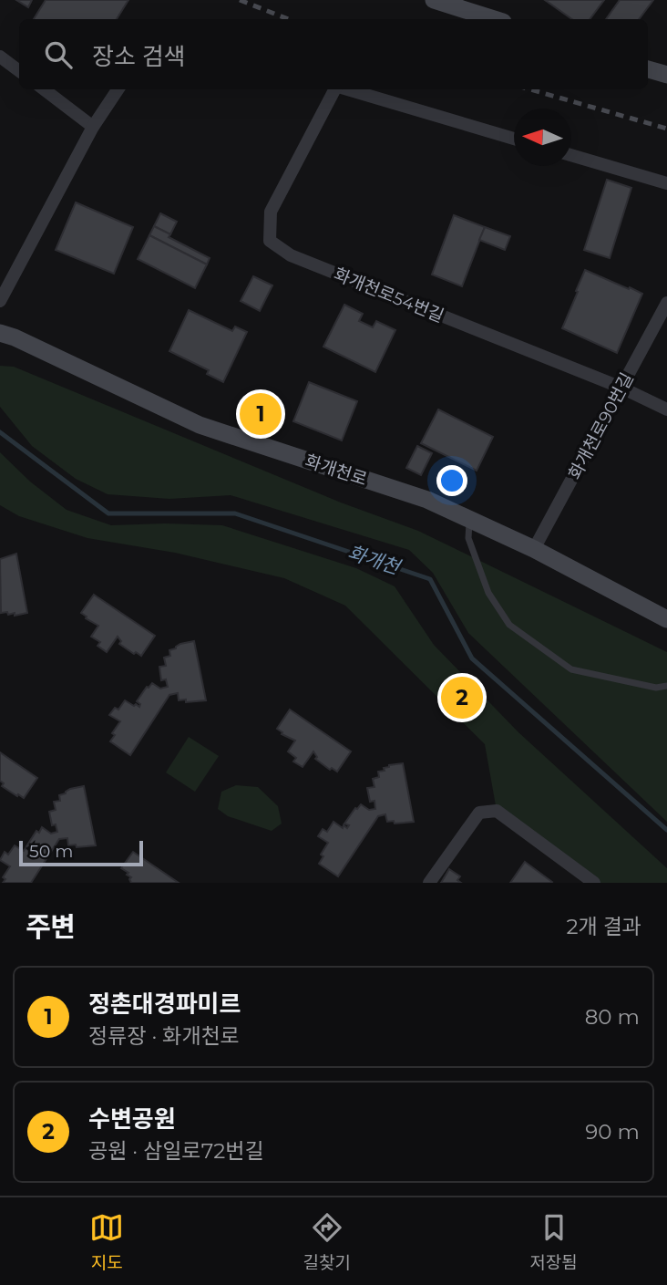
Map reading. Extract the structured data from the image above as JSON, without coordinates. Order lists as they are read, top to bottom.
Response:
{
  "streets": {
    "main road": ["화개천로"],
    "street": ["화개천로54번길", "화개천로90번길"]
  },
  "crossings": [
    ["화개천로54번길", "화개천로90번길"],
    ["화개천로90번길", "화개천로"]
  ],
  "water": ["화개천"],
  "scale_bar": "50 m",
  "north": "left",
  "page": {
    "search": "장소 검색",
    "pins": ["1", "2"],
    "scale": "50 m",
    "heading": ["주변", "2개 결과"],
    "list": [
      {
        "mark": "1",
        "name": "정촌대경파미르",
        "note": "정류장 · 화개천로",
        "value": "80 m"
      },
      {
        "mark": "2",
        "name": "수변공원",
        "note": "공원 · 삼일로72번길",
        "value": "90 m"
      }
    ],
    "nav": ["지도", "길찾기", "저장됨"]
  }
}
